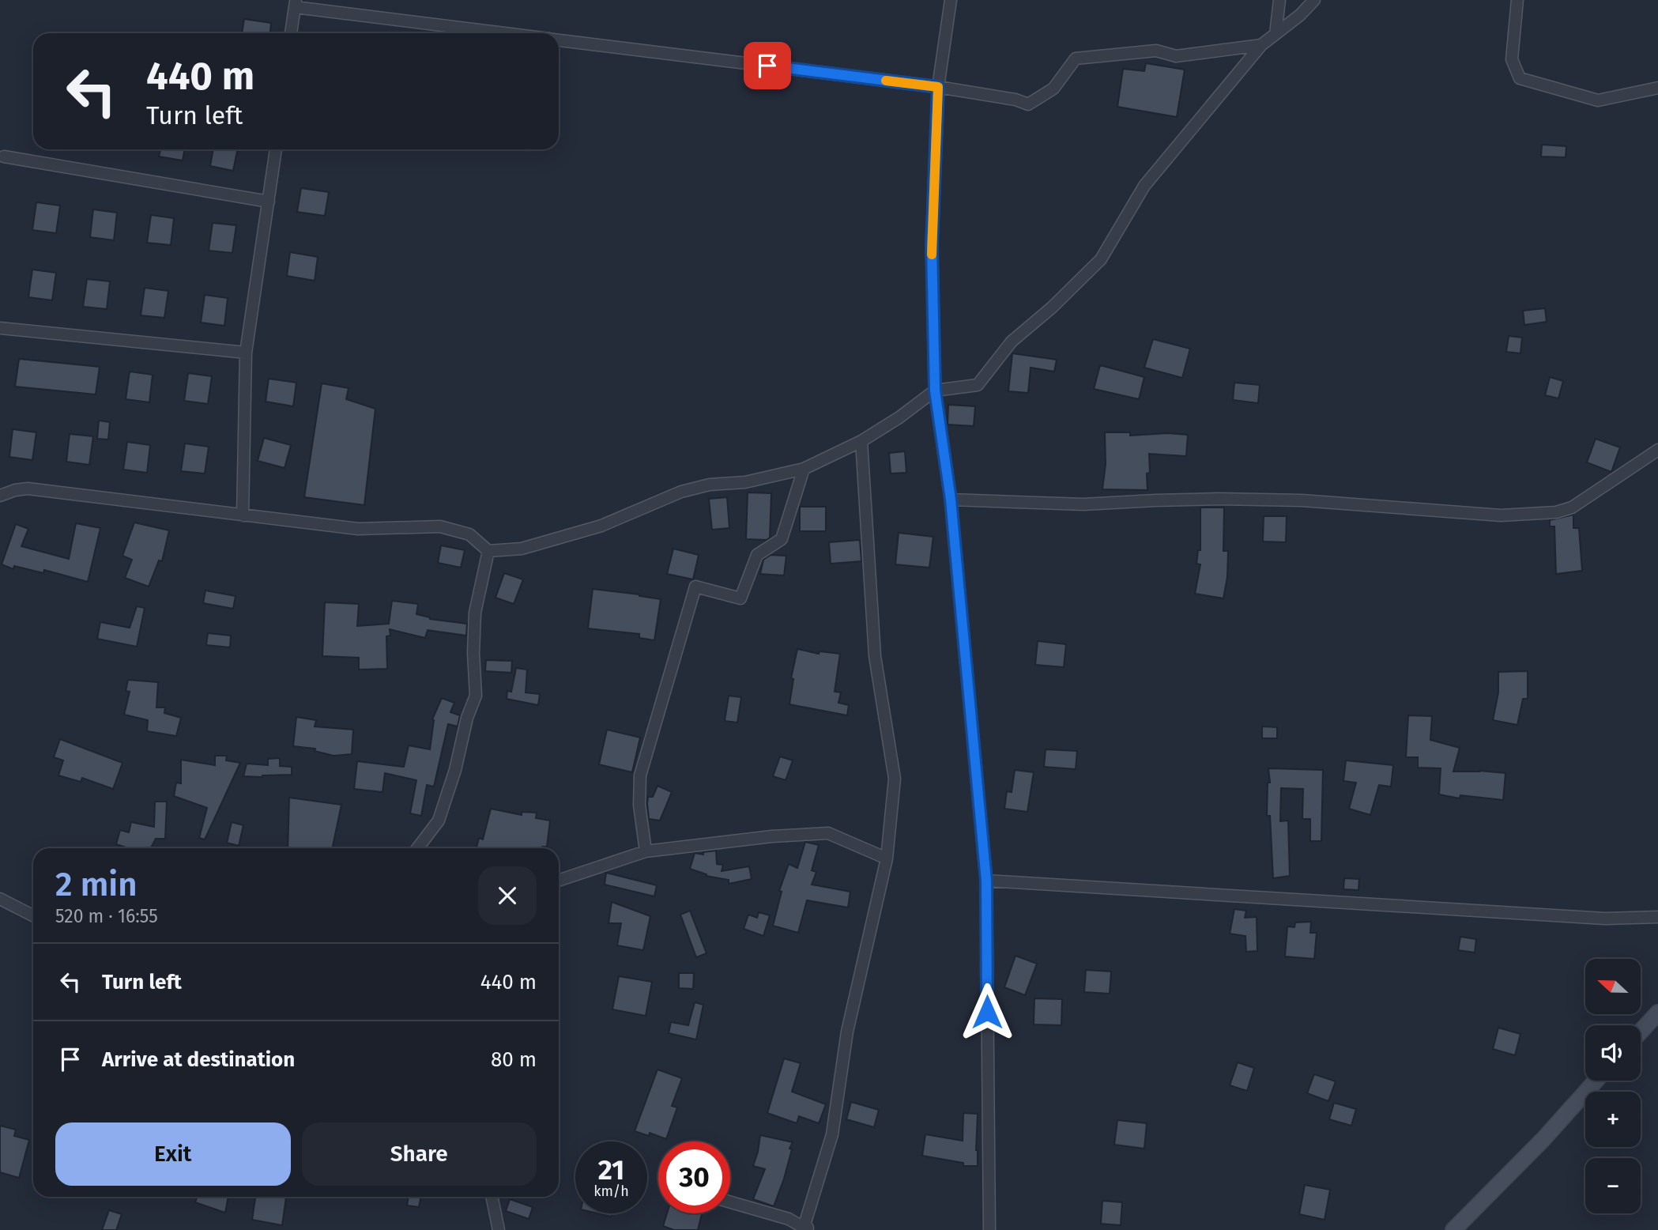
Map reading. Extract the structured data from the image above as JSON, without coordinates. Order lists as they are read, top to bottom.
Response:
{
  "north": "left",
  "page": {
    "turn": ["440 m", "Turn left"],
    "heading": ["2 min", "520 m · 16:55"],
    "list": [
      {
        "name": "Turn left",
        "value": "440 m"
      },
      {
        "name": "Arrive at destination",
        "value": "80 m"
      }
    ],
    "map_buttons": ["+", "−"],
    "buttons": ["Exit", "Share"],
    "speed": "21 km/h",
    "limit": "30"
  }
}
